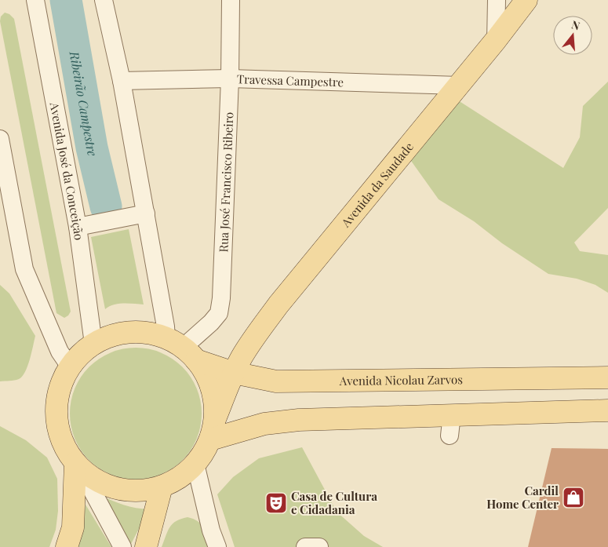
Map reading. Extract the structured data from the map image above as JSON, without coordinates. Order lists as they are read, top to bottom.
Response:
{
  "streets": {
    "main road": ["Avenida da Saudade", "Avenida Nicolau Zarvos"],
    "street": ["Travessa Campestre", "Avenida José da Conceição", "Rua José Francisco Ribeiro"]
  },
  "crossings": [
    ["Travessa Campestre", "Rua José Francisco Ribeiro"],
    ["Travessa Campestre", "Avenida da Saudade"],
    ["Avenida José da Conceição", "Avenida Nicolau Zarvos"],
    ["Rua José Francisco Ribeiro", "Avenida Nicolau Zarvos"],
    ["Avenida da Saudade", "Avenida Nicolau Zarvos"]
  ],
  "water": ["Ribeirão Campestre"],
  "places": {
    "shop": ["Cardil Home Center"],
    "theatre": ["Casa de Cultura e Cidadania"]
  },
  "north": "top"
}
